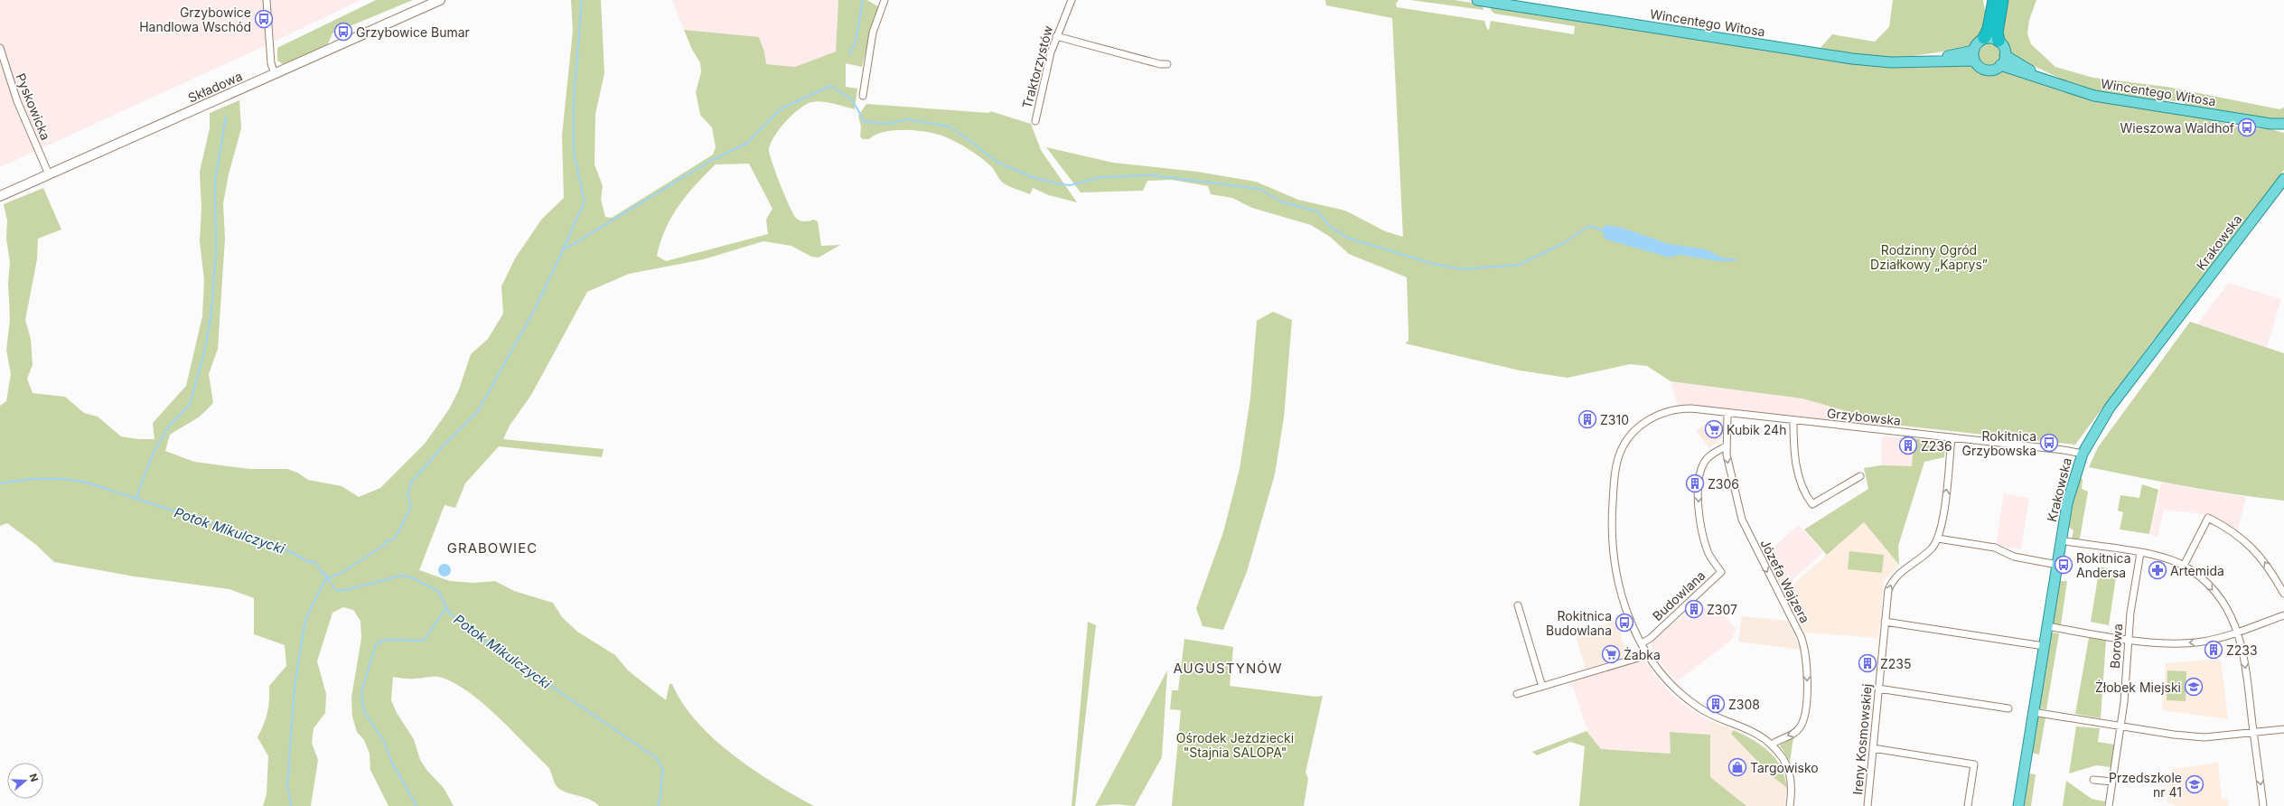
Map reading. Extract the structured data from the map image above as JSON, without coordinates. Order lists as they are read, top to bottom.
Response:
{
  "streets": {
    "main road": ["Wincentego Witosa", "Składowa", "Krakowska"],
    "street": [
      "Traktorzystów",
      "Pyskowicka",
      "Grzybowska",
      "Józefa Wajzera",
      "Budowlana",
      "Borowa",
      "Ireny Kosmowskiej"
    ]
  },
  "crossings": [
    ["Składowa", "Pyskowicka"],
    ["Krakowska", "Grzybowska"],
    ["Grzybowska", "Józefa Wajzera"],
    ["Grzybowska", "Budowlana"],
    ["Grzybowska", "Ireny Kosmowskiej"],
    ["Józefa Wajzera", "Budowlana"]
  ],
  "one_way": ["Józefa Wajzera", "Budowlana", "Ireny Kosmowskiej"],
  "districts": ["GRABOWIEC", "AUGUSTYNÓW"],
  "water": ["Potok Mikulczycki"],
  "parks": ["Rodzinny Ogród Działkowy „Kaprys”", "Ośrodek Jeżdziecki \"Stajnia SALOPA\""],
  "places": {
    "bus stop": [
      "Grzybowice Handlowa Wschód",
      "Grzybowice Bumar",
      "Wieszowa Waldhof",
      "Rokitnica Grzybowska",
      "Rokitnica Andersa",
      "Rokitnica Budowlana"
    ],
    "building": [
      "Z310",
      "Z236",
      "Z306",
      "Z307",
      "Z233",
      "Z235",
      "Z308"
    ],
    "supermarket": ["Kubik 24h", "Żabka"],
    "pharmacy": ["Artemida"],
    "school or university": ["Żłobek Miejski", "Przedszkole nr 41"],
    "shop": ["Targowisko"]
  },
  "north": "right"
}
